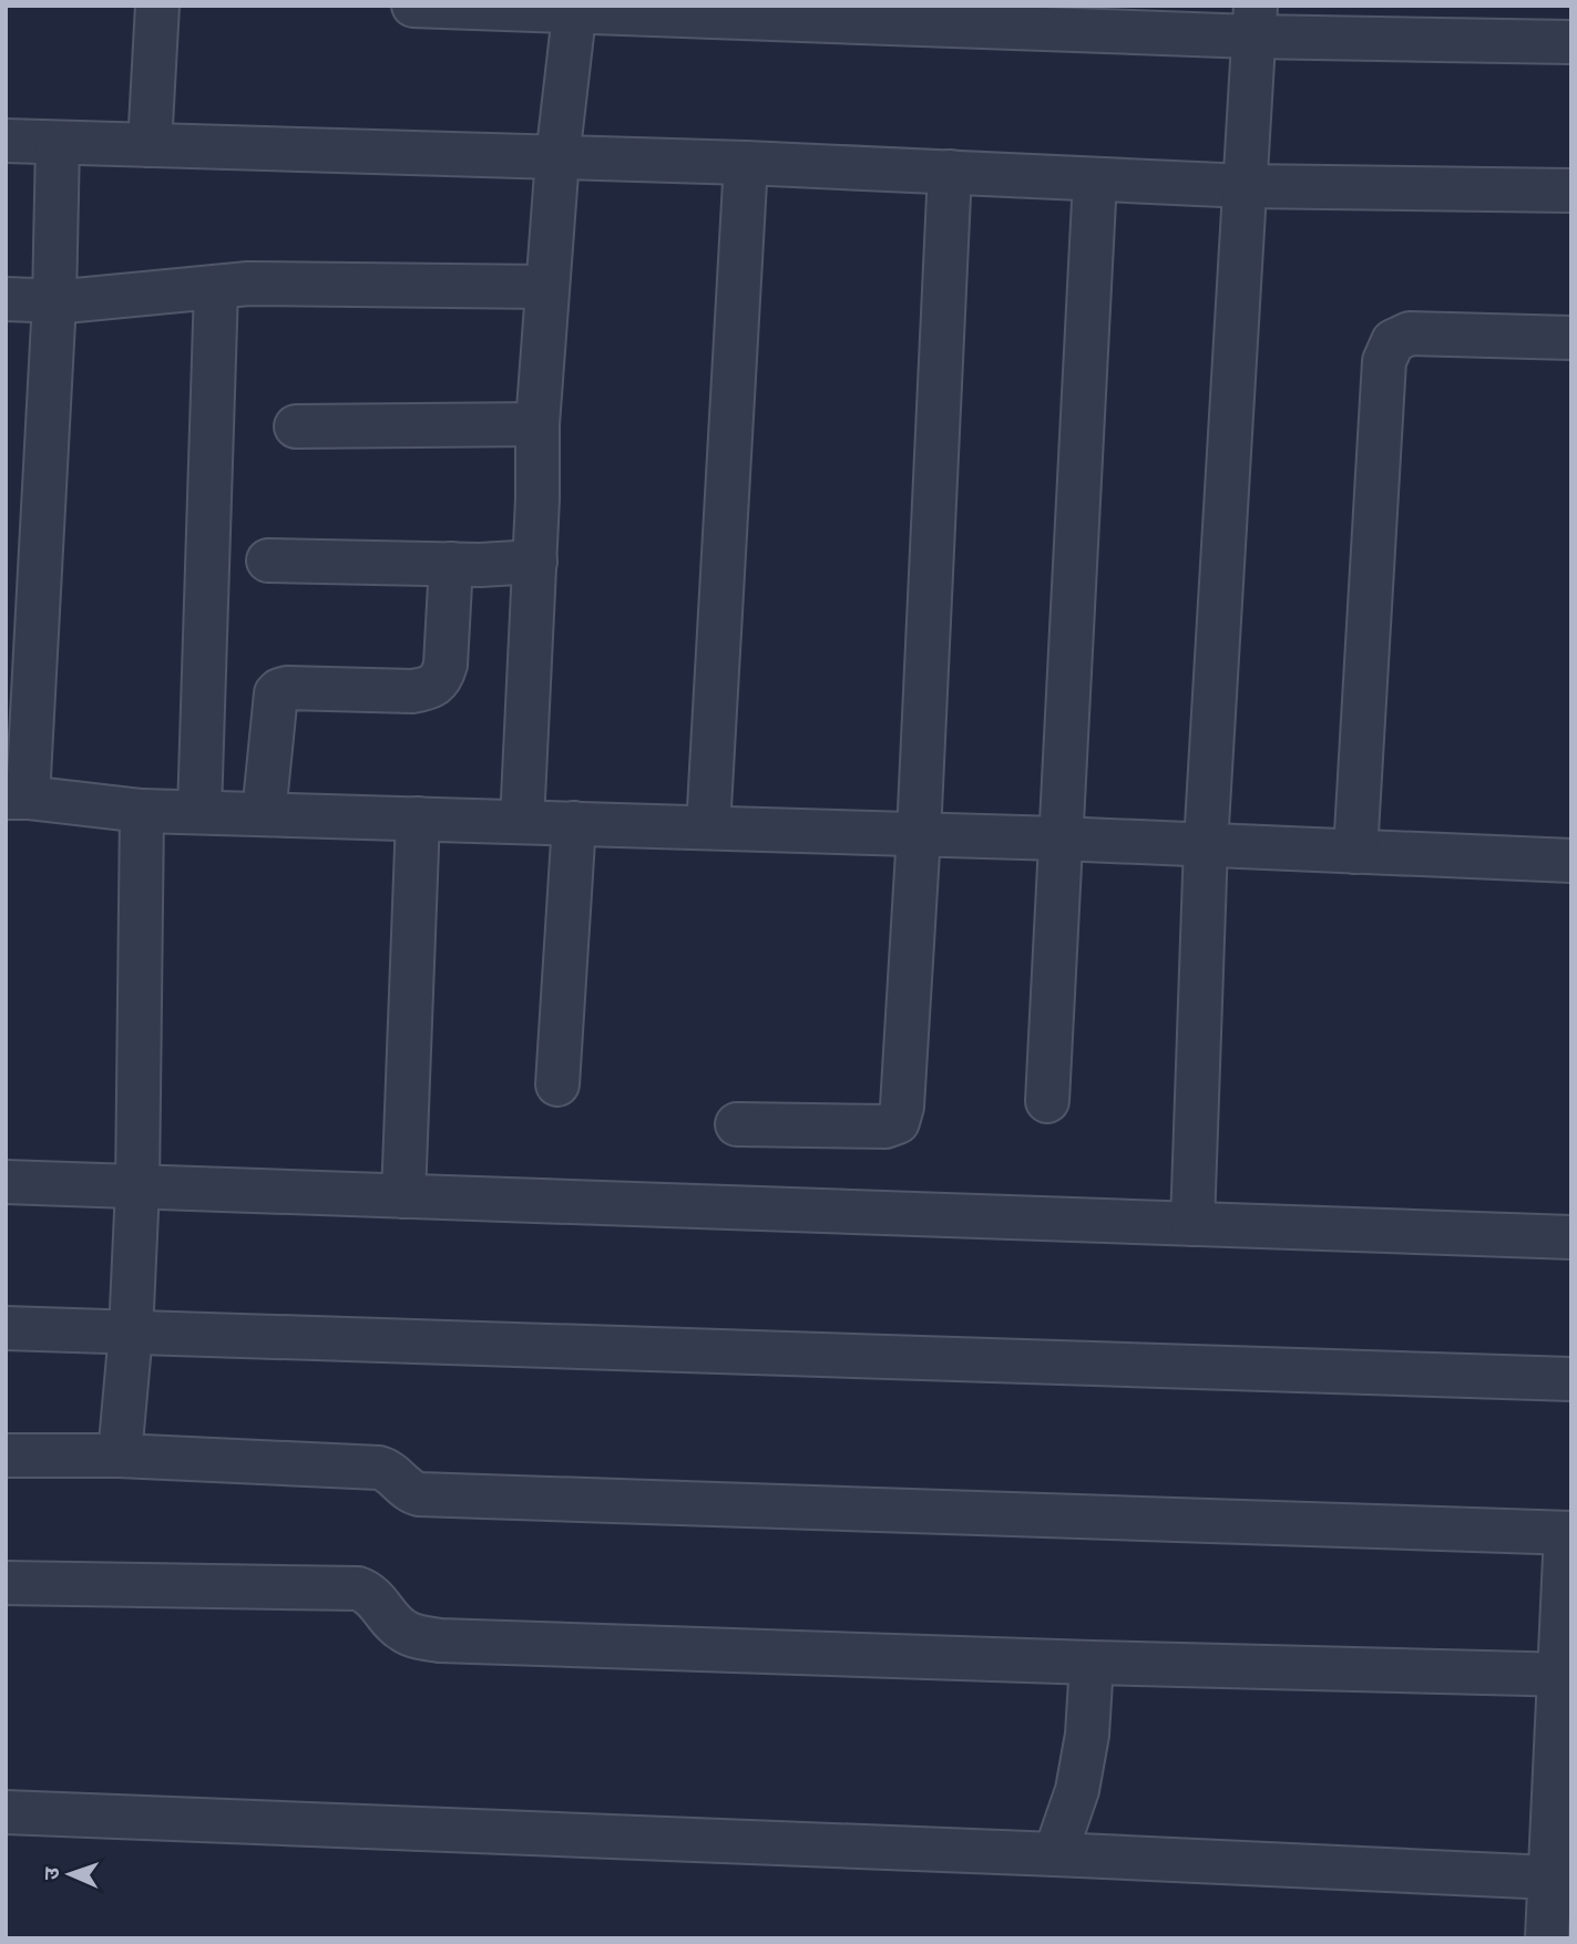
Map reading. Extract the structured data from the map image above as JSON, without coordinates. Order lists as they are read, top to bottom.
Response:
{
  "north": "left"
}
